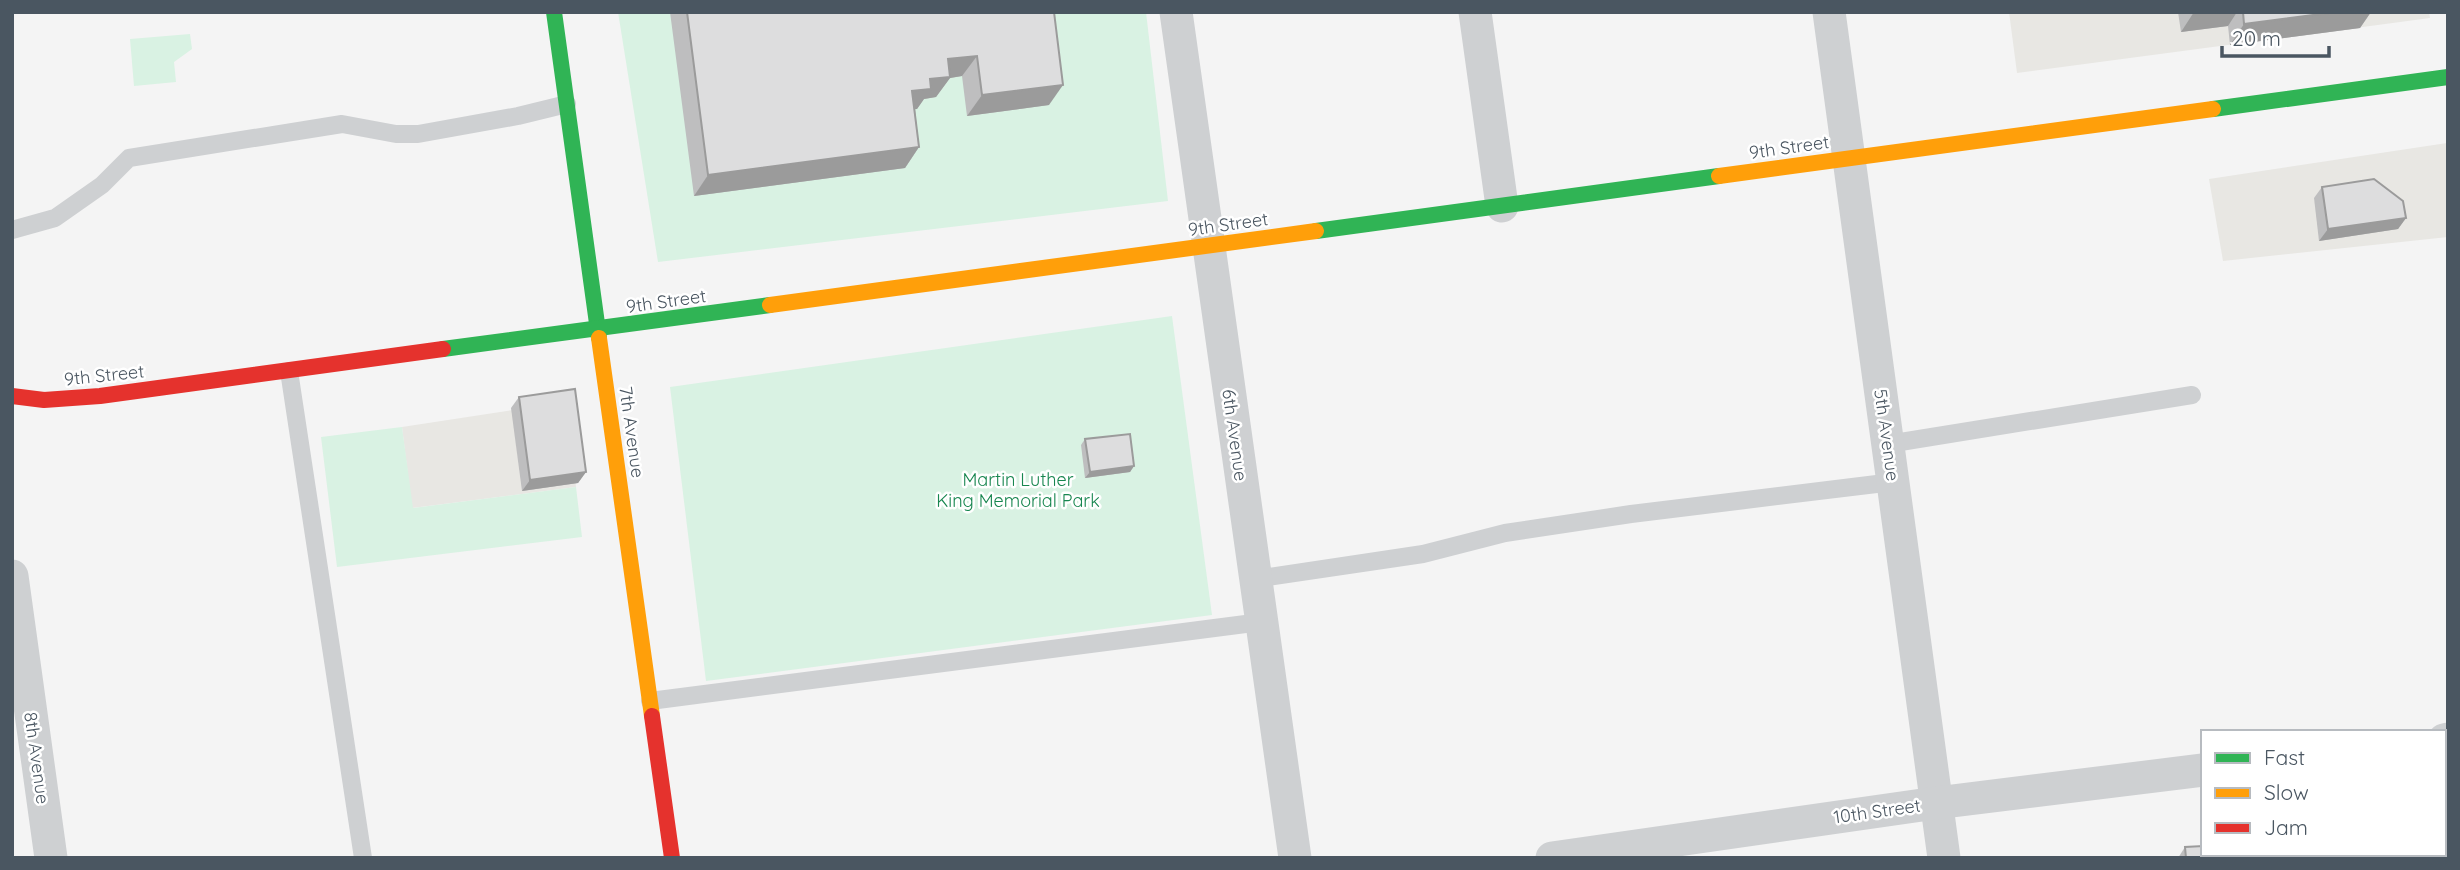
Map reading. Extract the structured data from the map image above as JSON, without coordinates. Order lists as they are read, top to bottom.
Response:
{
  "streets": {
    "street": [
      "9th Street",
      "7th Avenue",
      "6th Avenue",
      "5th Avenue",
      "8th Avenue",
      "10th Street"
    ]
  },
  "crossings": [
    ["9th Street", "7th Avenue"],
    ["9th Street", "6th Avenue"],
    ["9th Street", "5th Avenue"],
    ["5th Avenue", "10th Street"]
  ],
  "parks": ["Martin Luther King Memorial Park"],
  "legend": ["Fast", "Slow", "Jam"],
  "scale_bar": "20 m"
}
